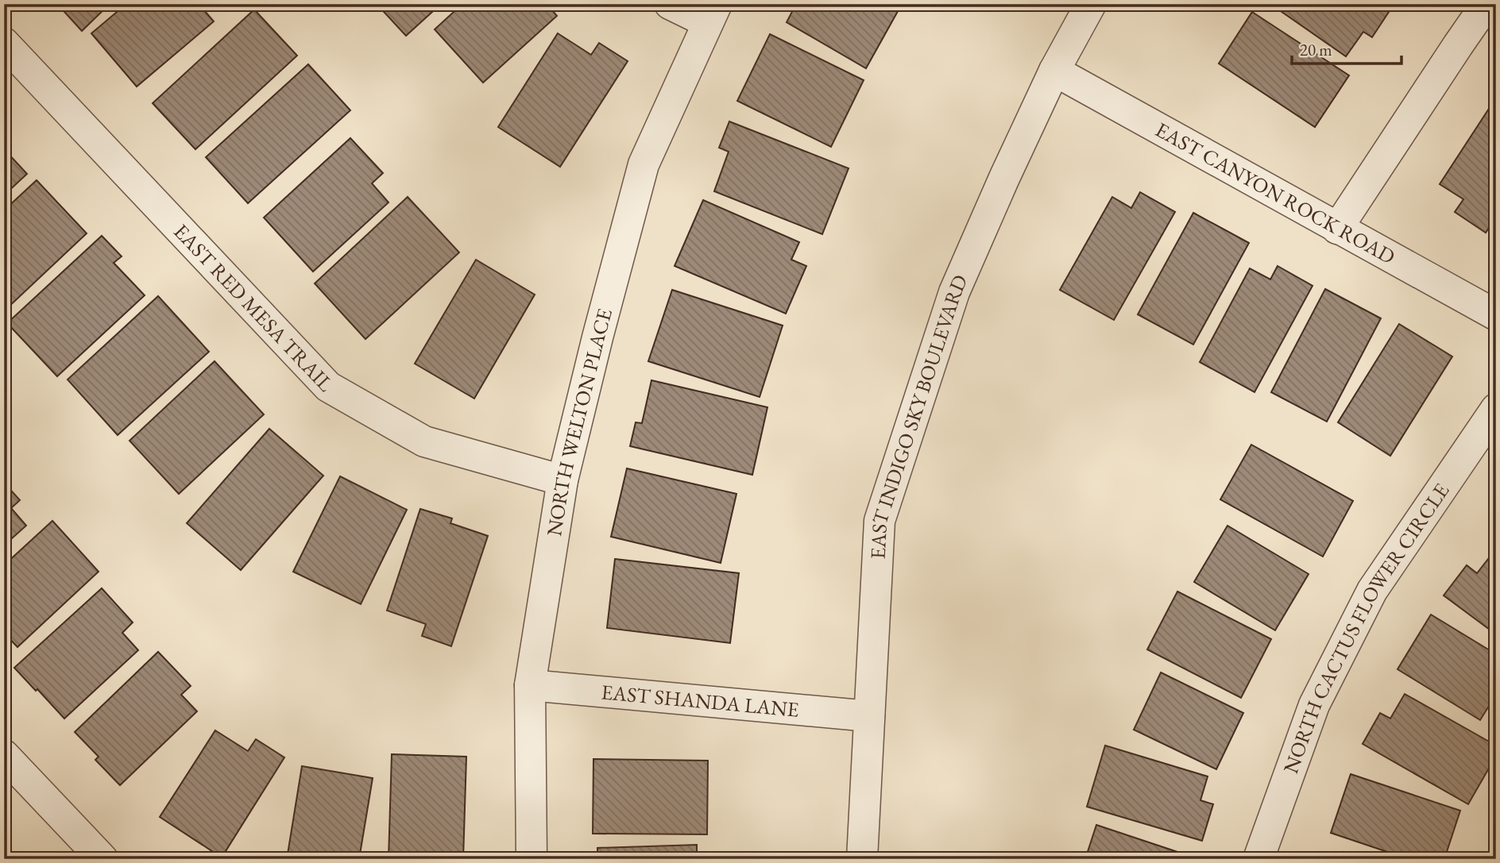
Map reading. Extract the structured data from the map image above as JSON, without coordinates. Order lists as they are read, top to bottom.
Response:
{
  "streets": {
    "street": [
      "EAST CANYON ROCK ROAD",
      "EAST RED MESA TRAIL",
      "EAST INDIGO SKY BOULEVARD",
      "NORTH WELTON PLACE",
      "NORTH CACTUS FLOWER CIRCLE",
      "EAST SHANDA LANE"
    ]
  },
  "crossings": [
    ["EAST CANYON ROCK ROAD", "EAST INDIGO SKY BOULEVARD"],
    ["EAST RED MESA TRAIL", "NORTH WELTON PLACE"],
    ["EAST INDIGO SKY BOULEVARD", "EAST SHANDA LANE"],
    ["NORTH WELTON PLACE", "EAST SHANDA LANE"]
  ],
  "scale_bar": "20 m"
}
